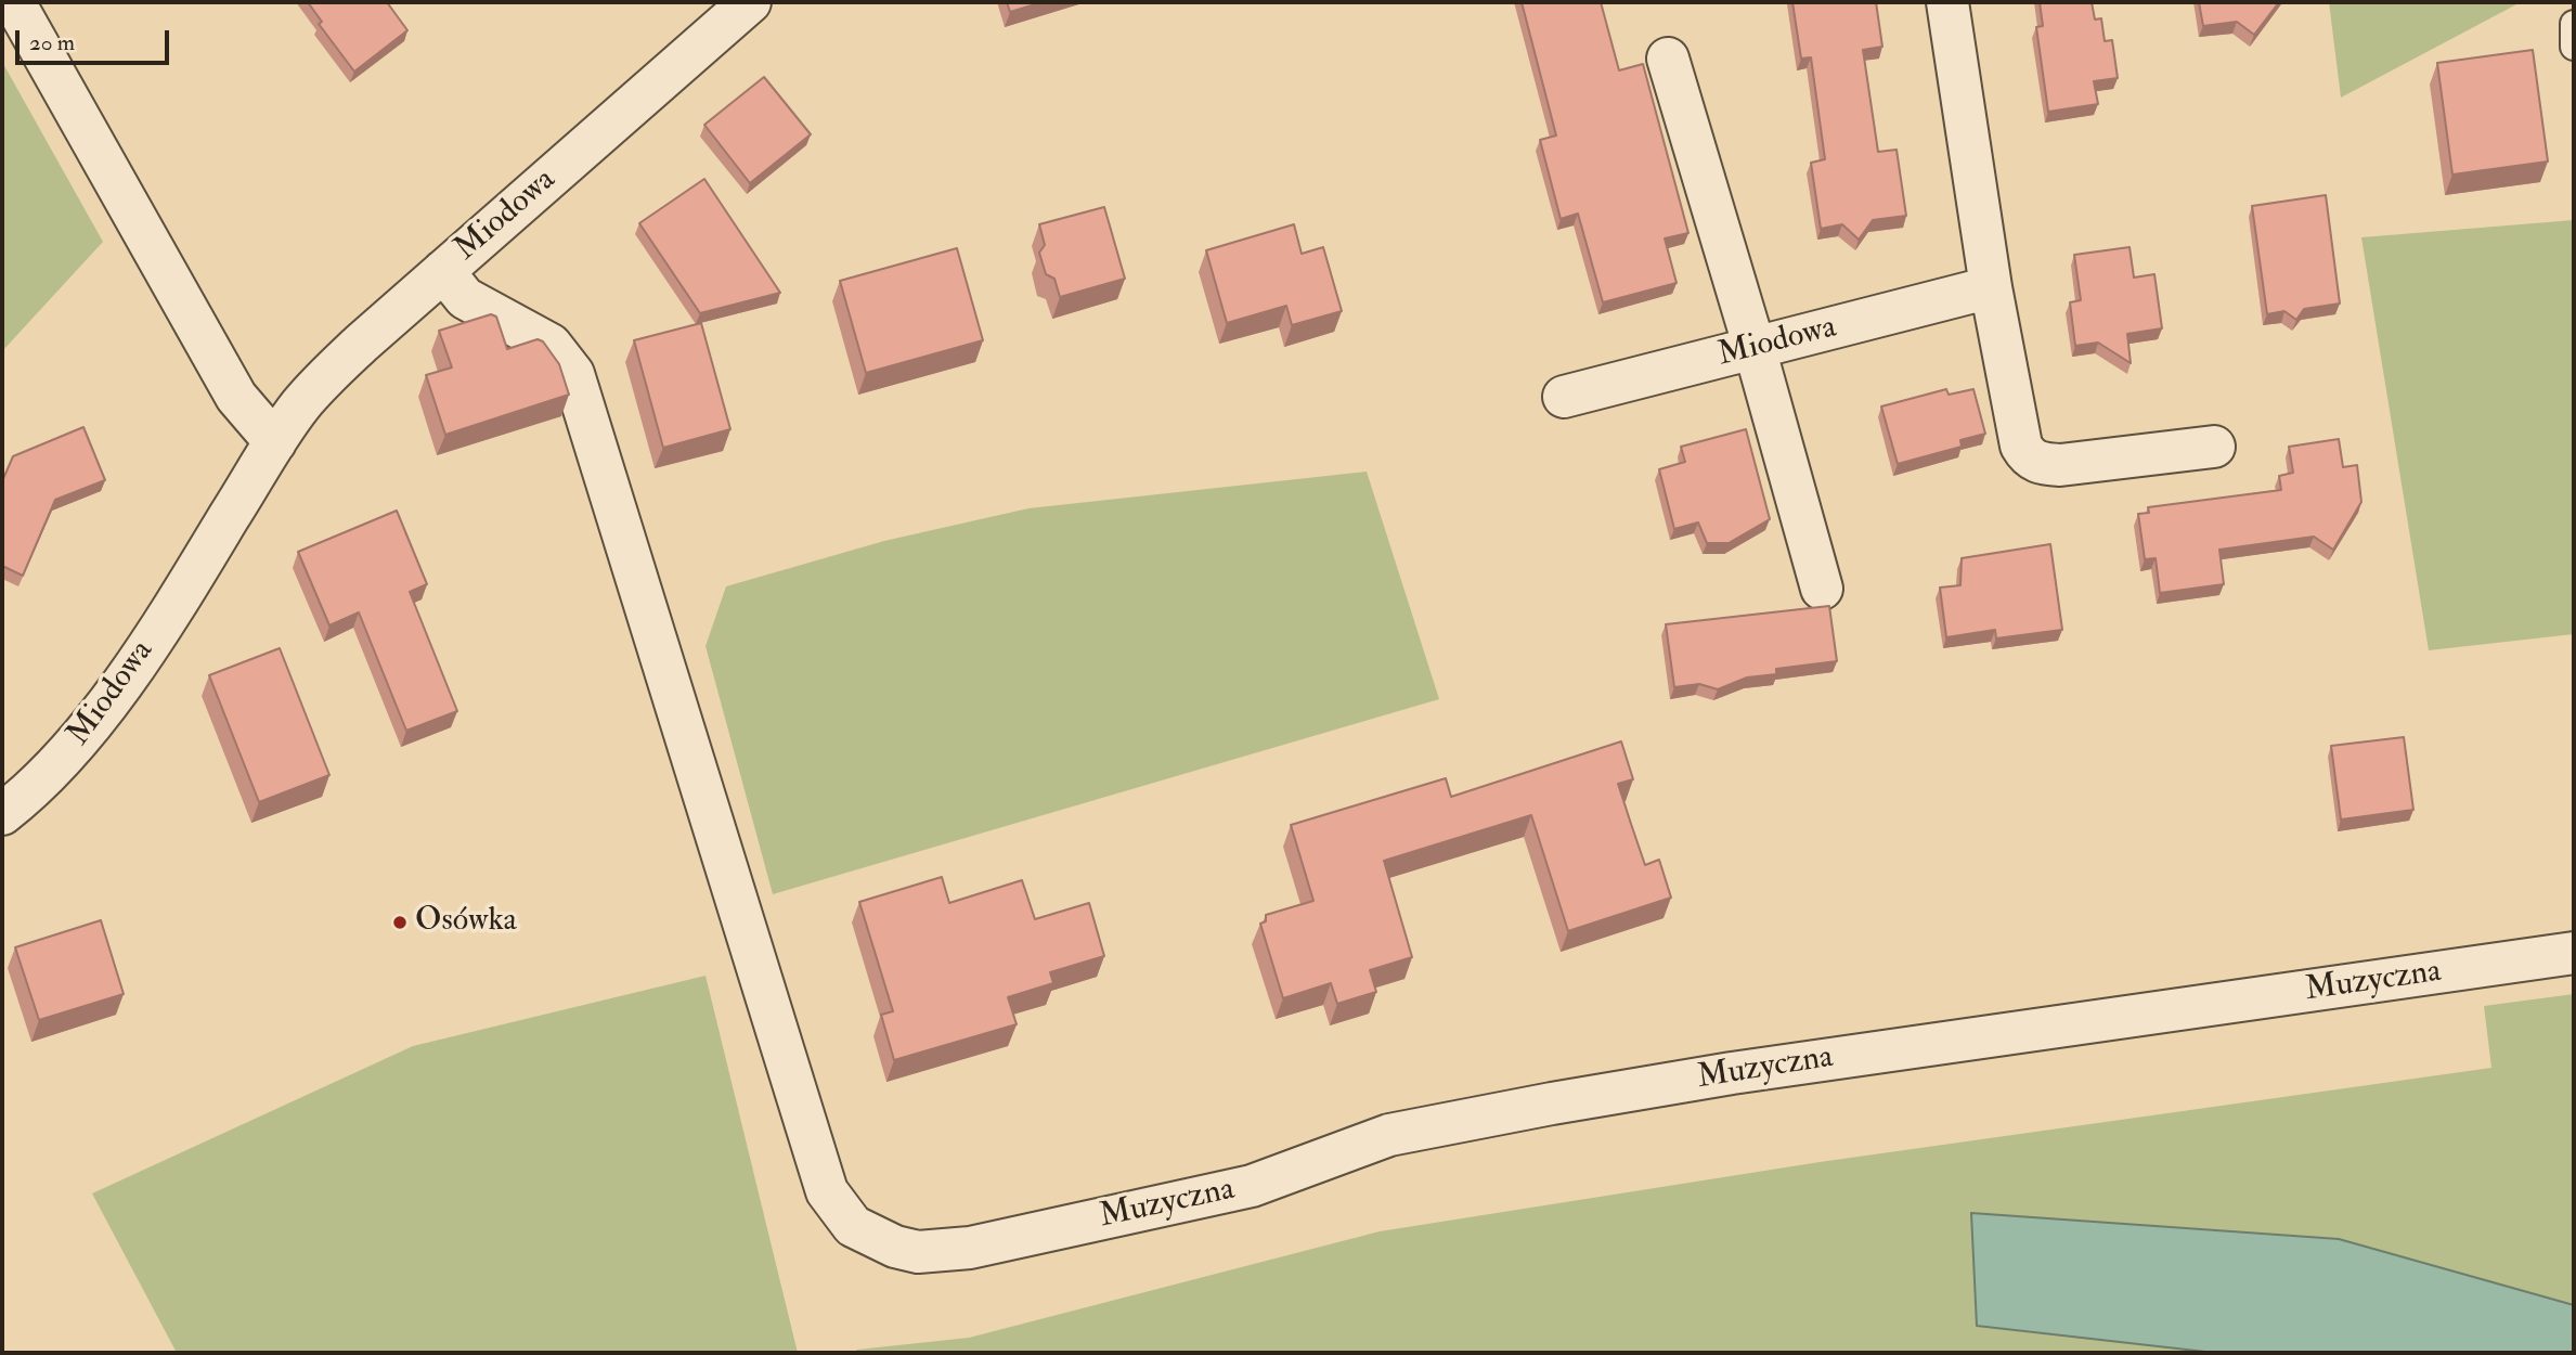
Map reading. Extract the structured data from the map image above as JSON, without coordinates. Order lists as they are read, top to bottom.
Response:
{
  "streets": {
    "street": ["Miodowa", "Muzyczna"]
  },
  "crossings": [
    ["Miodowa", "Muzyczna"]
  ],
  "places": ["Osówka"],
  "scale_bar": "20 m"
}
